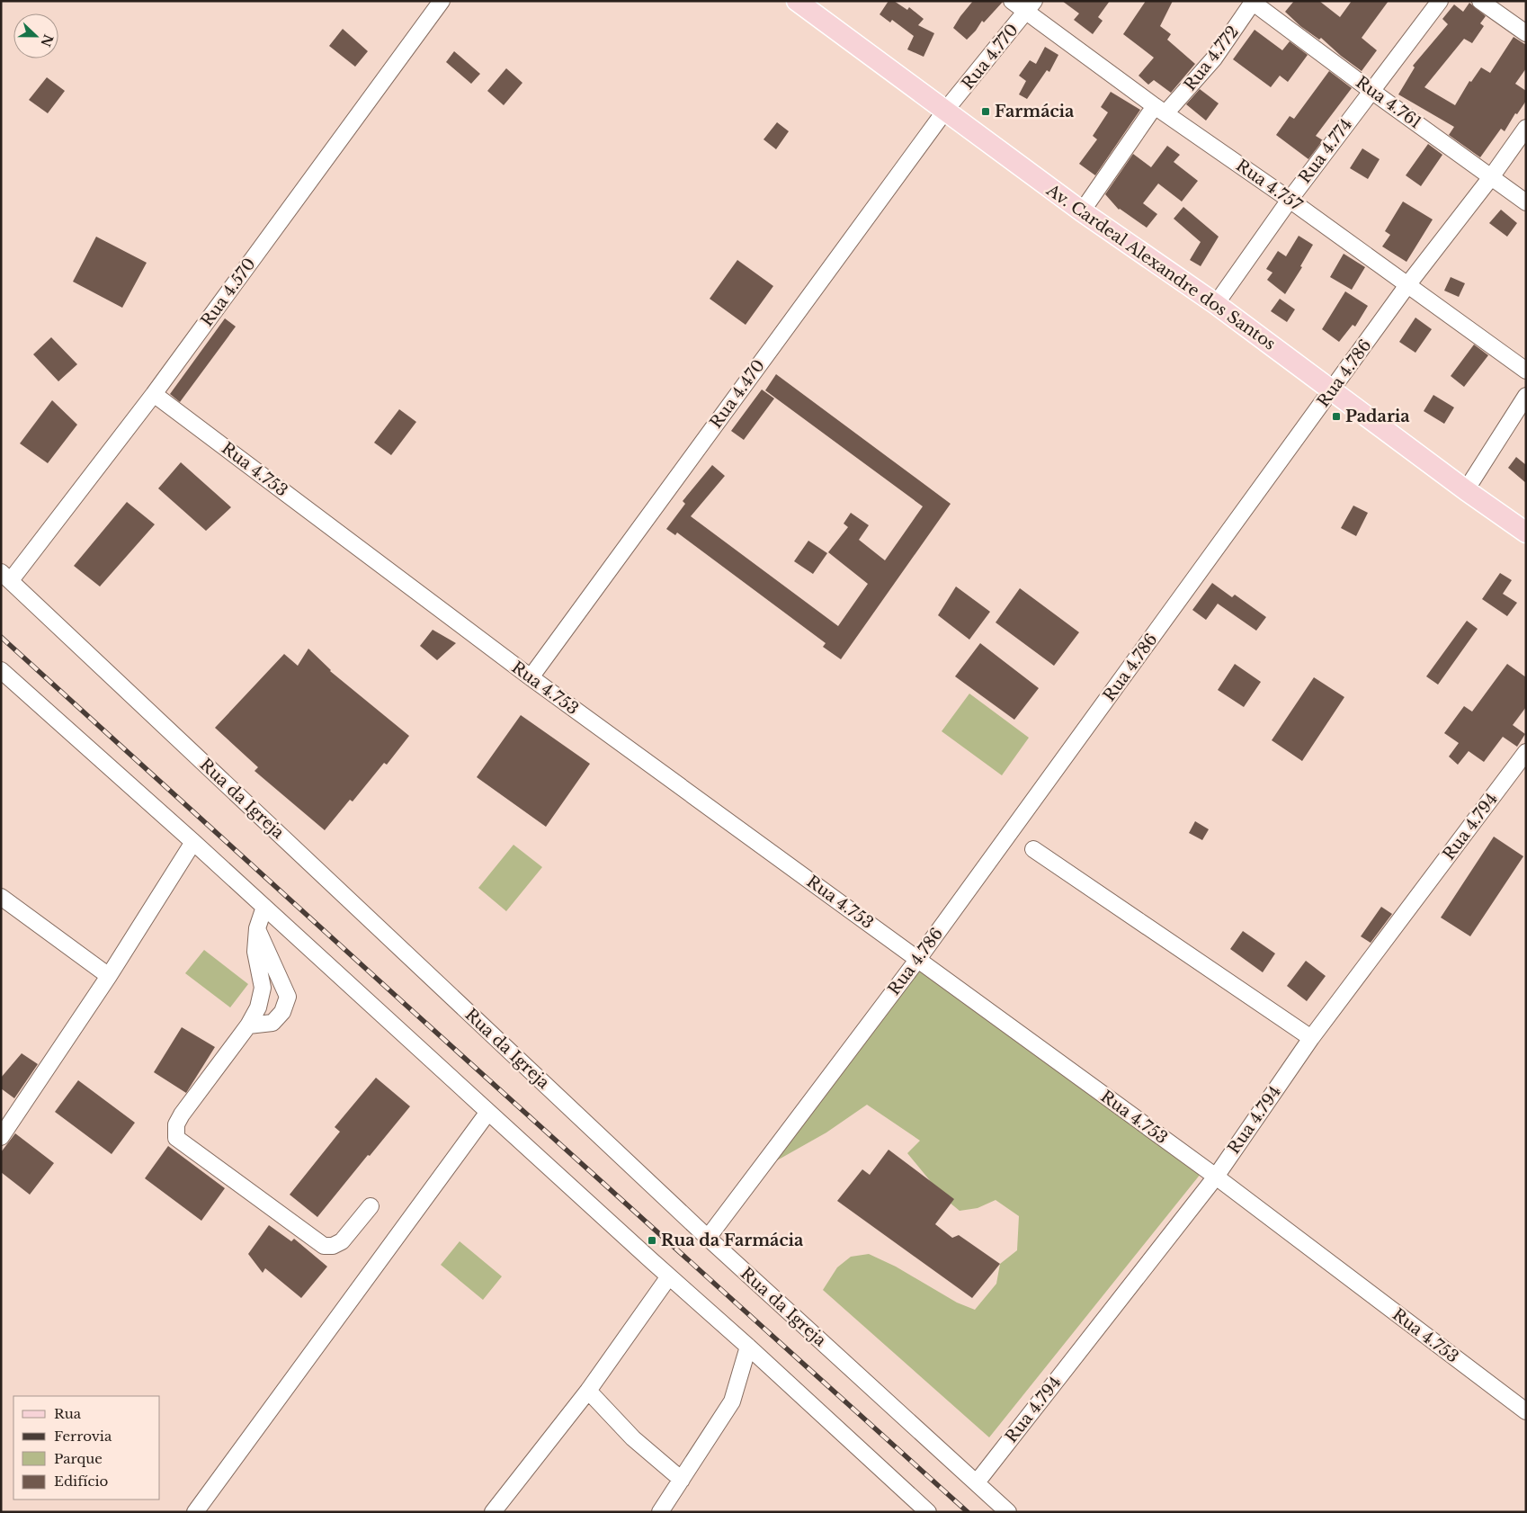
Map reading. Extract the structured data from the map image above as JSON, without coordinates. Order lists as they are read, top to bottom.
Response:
{
  "streets": {
    "main road": ["Av. Cardeal Alexandre dos Santos"],
    "street": [
      "Rua 4.770",
      "Rua 4.772",
      "Rua 4.761",
      "Rua 4.774",
      "Rua 4.757",
      "Rua 4.570",
      "Rua 4.786",
      "Rua 4.470",
      "Rua 4.753",
      "Rua da Igreja",
      "Rua 4.794"
    ]
  },
  "crossings": [
    ["Rua 4.770", "Rua 4.757"],
    ["Rua 4.770", "Av. Cardeal Alexandre dos Santos"],
    ["Rua 4.770", "Rua 4.470"],
    ["Rua 4.772", "Rua 4.761"],
    ["Rua 4.772", "Rua 4.757"],
    ["Rua 4.772", "Av. Cardeal Alexandre dos Santos"],
    ["Rua 4.761", "Rua 4.774"],
    ["Rua 4.761", "Rua 4.786"],
    ["Rua 4.774", "Rua 4.757"],
    ["Rua 4.774", "Av. Cardeal Alexandre dos Santos"],
    ["Rua 4.757", "Rua 4.786"],
    ["Av. Cardeal Alexandre dos Santos", "Rua 4.786"],
    ["Av. Cardeal Alexandre dos Santos", "Rua 4.470"],
    ["Rua 4.570", "Rua 4.753"],
    ["Rua 4.570", "Rua da Igreja"],
    ["Rua 4.786", "Rua 4.753"],
    ["Rua 4.786", "Rua da Igreja"],
    ["Rua 4.470", "Rua 4.753"],
    ["Rua 4.753", "Rua 4.794"],
    ["Rua da Igreja", "Rua 4.794"]
  ],
  "places": {
    "transit": ["Farmácia", "Padaria", "Rua da Farmácia"]
  },
  "legend": [
    "Rua",
    "Ferrovia",
    "Parque",
    "Edifício"
  ],
  "north": "right"
}
